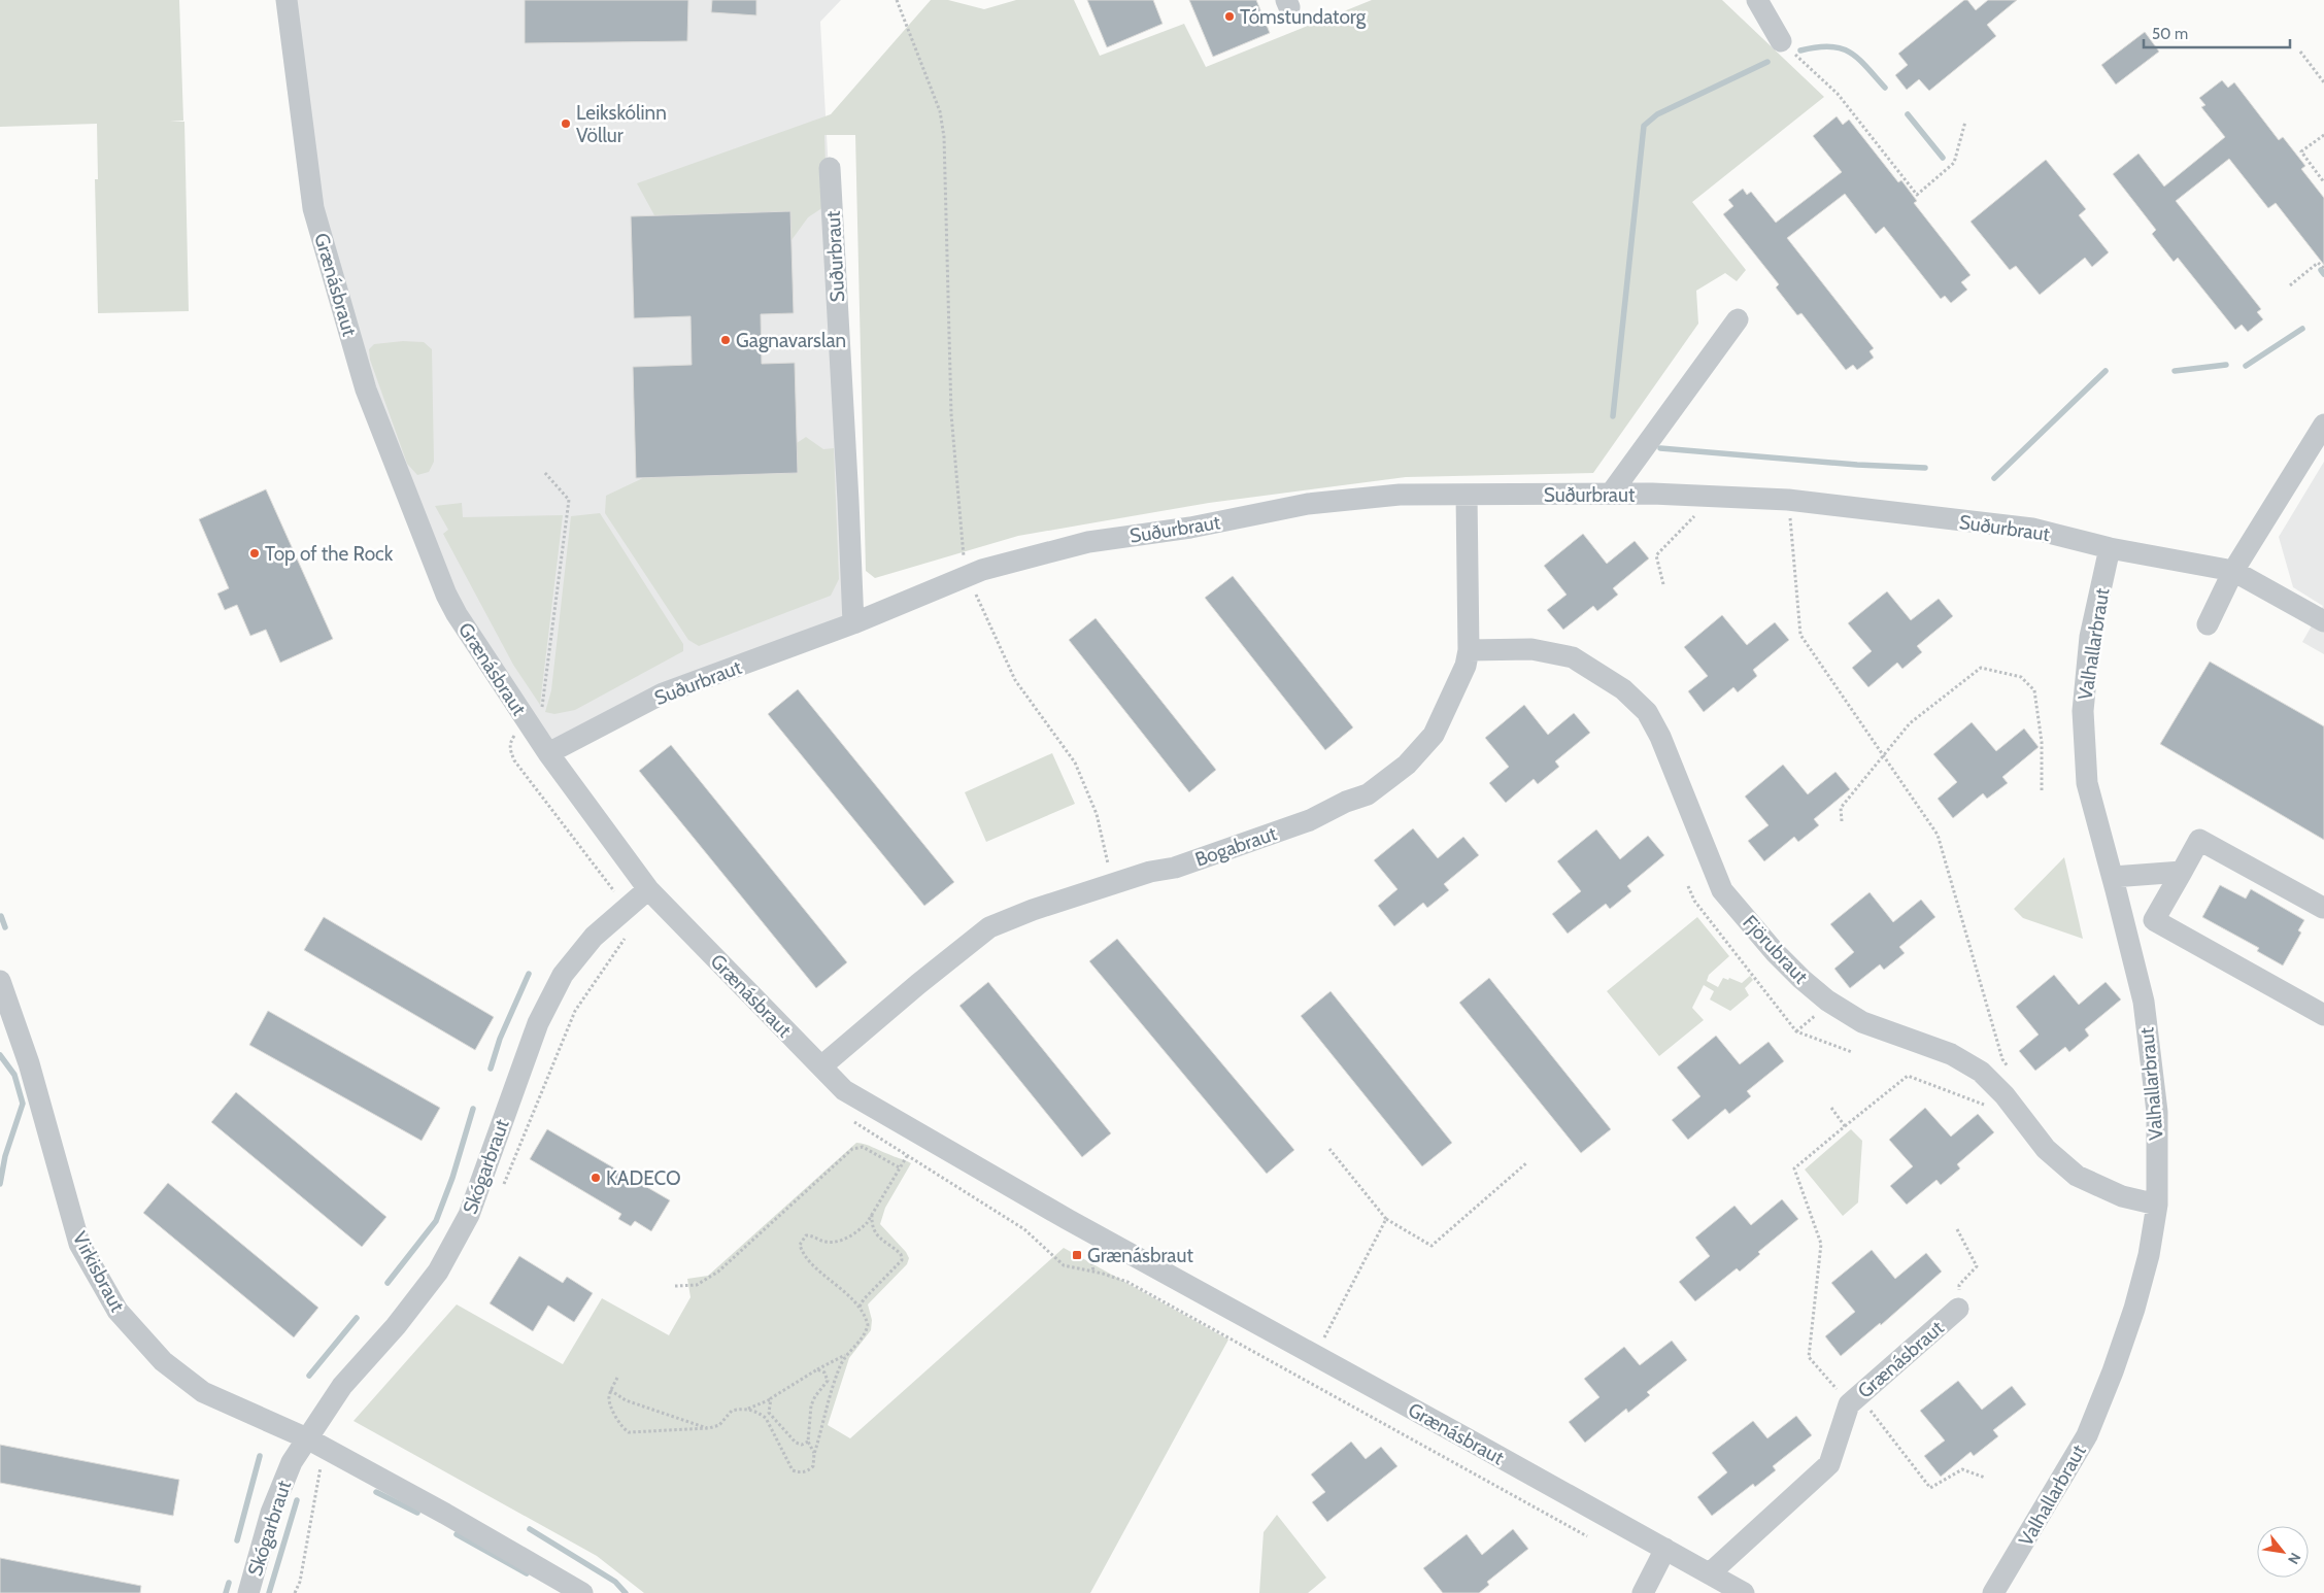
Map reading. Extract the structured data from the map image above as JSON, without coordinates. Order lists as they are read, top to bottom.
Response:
{
  "streets": {
    "street": [
      "Suðurbraut",
      "Grænásbraut",
      "Valhallarbraut",
      "Bogabraut",
      "Fjörubraut",
      "Skógarbraut",
      "Virkisbraut"
    ]
  },
  "crossings": [
    ["Suðurbraut", "Grænásbraut"],
    ["Suðurbraut", "Valhallarbraut"],
    ["Suðurbraut", "Bogabraut"],
    ["Grænásbraut", "Bogabraut"],
    ["Grænásbraut", "Skógarbraut"],
    ["Valhallarbraut", "Fjörubraut"],
    ["Bogabraut", "Fjörubraut"],
    ["Skógarbraut", "Virkisbraut"]
  ],
  "places": {
    "other": [
      "Tómstundatorg",
      "Leikskólinn Völlur",
      "Gagnavarslan",
      "Top of the Rock",
      "KADECO"
    ],
    "transit": ["Grænásbraut"]
  },
  "scale_bar": "50 m",
  "north": "bottom right"
}
